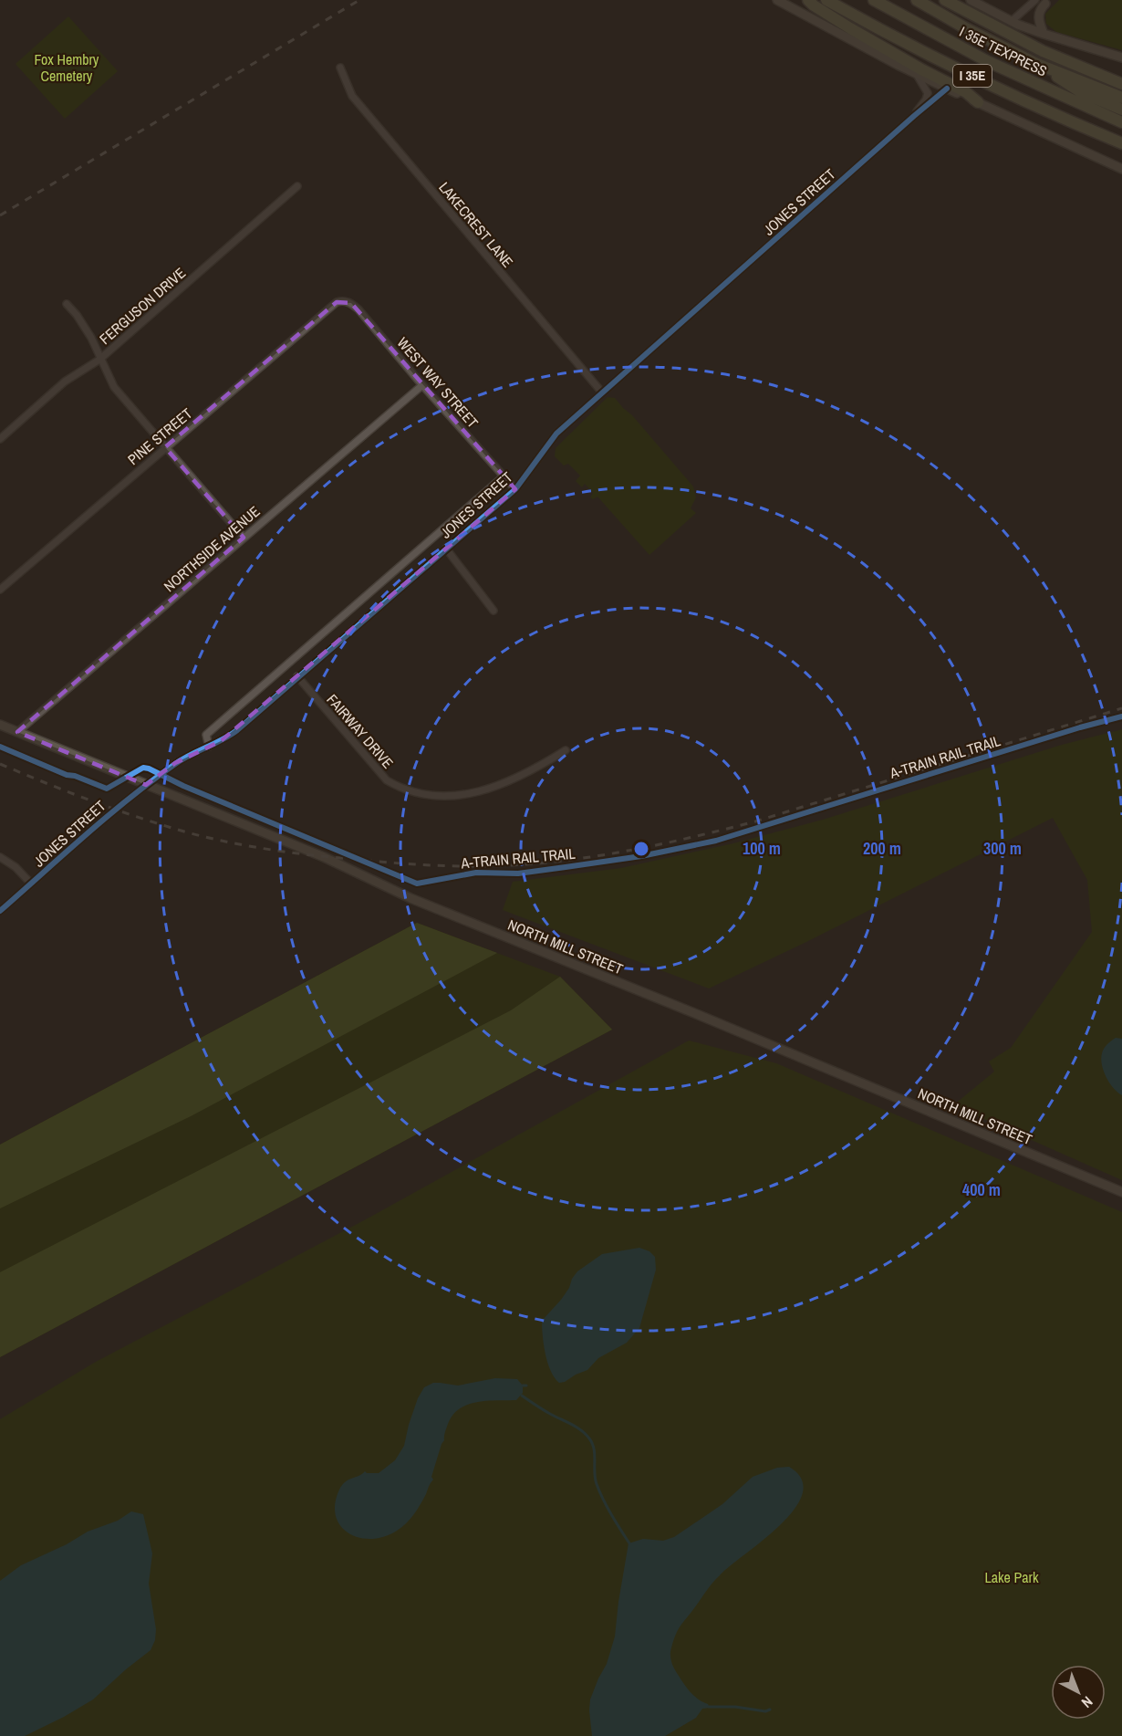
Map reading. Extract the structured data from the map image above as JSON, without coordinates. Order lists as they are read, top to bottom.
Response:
{
  "streets": {
    "highway": ["I 35E TEXPRESS", "I 35E"],
    "main road": ["NORTH MILL STREET"],
    "street": [
      "JONES STREET",
      "LAKECREST LANE",
      "FERGUSON DRIVE",
      "WEST WAY STREET",
      "PINE STREET",
      "NORTHSIDE AVENUE",
      "FAIRWAY DRIVE"
    ],
    "cycle path": ["A-TRAIN RAIL TRAIL"]
  },
  "crossings": [
    ["JONES STREET", "LAKECREST LANE"],
    ["JONES STREET", "WEST WAY STREET"],
    ["JONES STREET", "FAIRWAY DRIVE"],
    ["JONES STREET", "NORTH MILL STREET"],
    ["WEST WAY STREET", "PINE STREET"],
    ["WEST WAY STREET", "NORTHSIDE AVENUE"],
    ["NORTHSIDE AVENUE", "NORTH MILL STREET"]
  ],
  "parks": ["Fox Hembry Cemetery", "Lake Park"],
  "north": "bottom right",
  "rings": [
    "100 m",
    "200 m",
    "300 m",
    "400 m"
  ]
}
